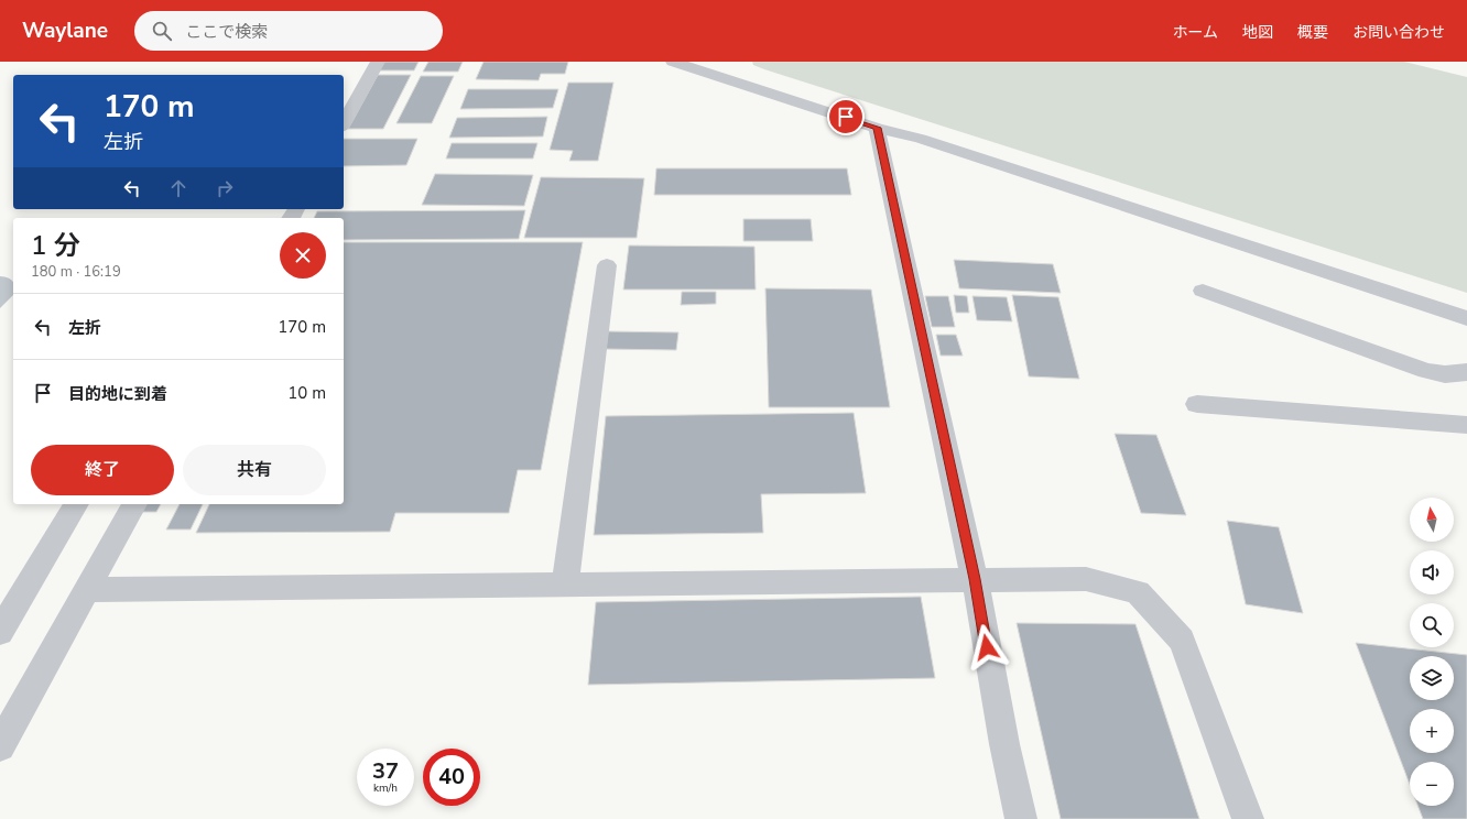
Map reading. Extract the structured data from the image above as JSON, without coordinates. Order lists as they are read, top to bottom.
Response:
{
  "north": "top",
  "page": {
    "header": "Waylane",
    "search": "ここで検索",
    "nav": [
      "ホーム",
      "地図",
      "概要",
      "お問い合わせ"
    ],
    "turn": ["170 m", "左折"],
    "heading": ["1 分", "180 m · 16:19"],
    "list": [
      {
        "name": "左折",
        "value": "170 m"
      },
      {
        "name": "目的地に到着",
        "value": "10 m"
      }
    ],
    "buttons": ["終了", "共有"],
    "map_buttons": ["+", "−"],
    "speed": "37 km/h",
    "limit": "40"
  }
}
